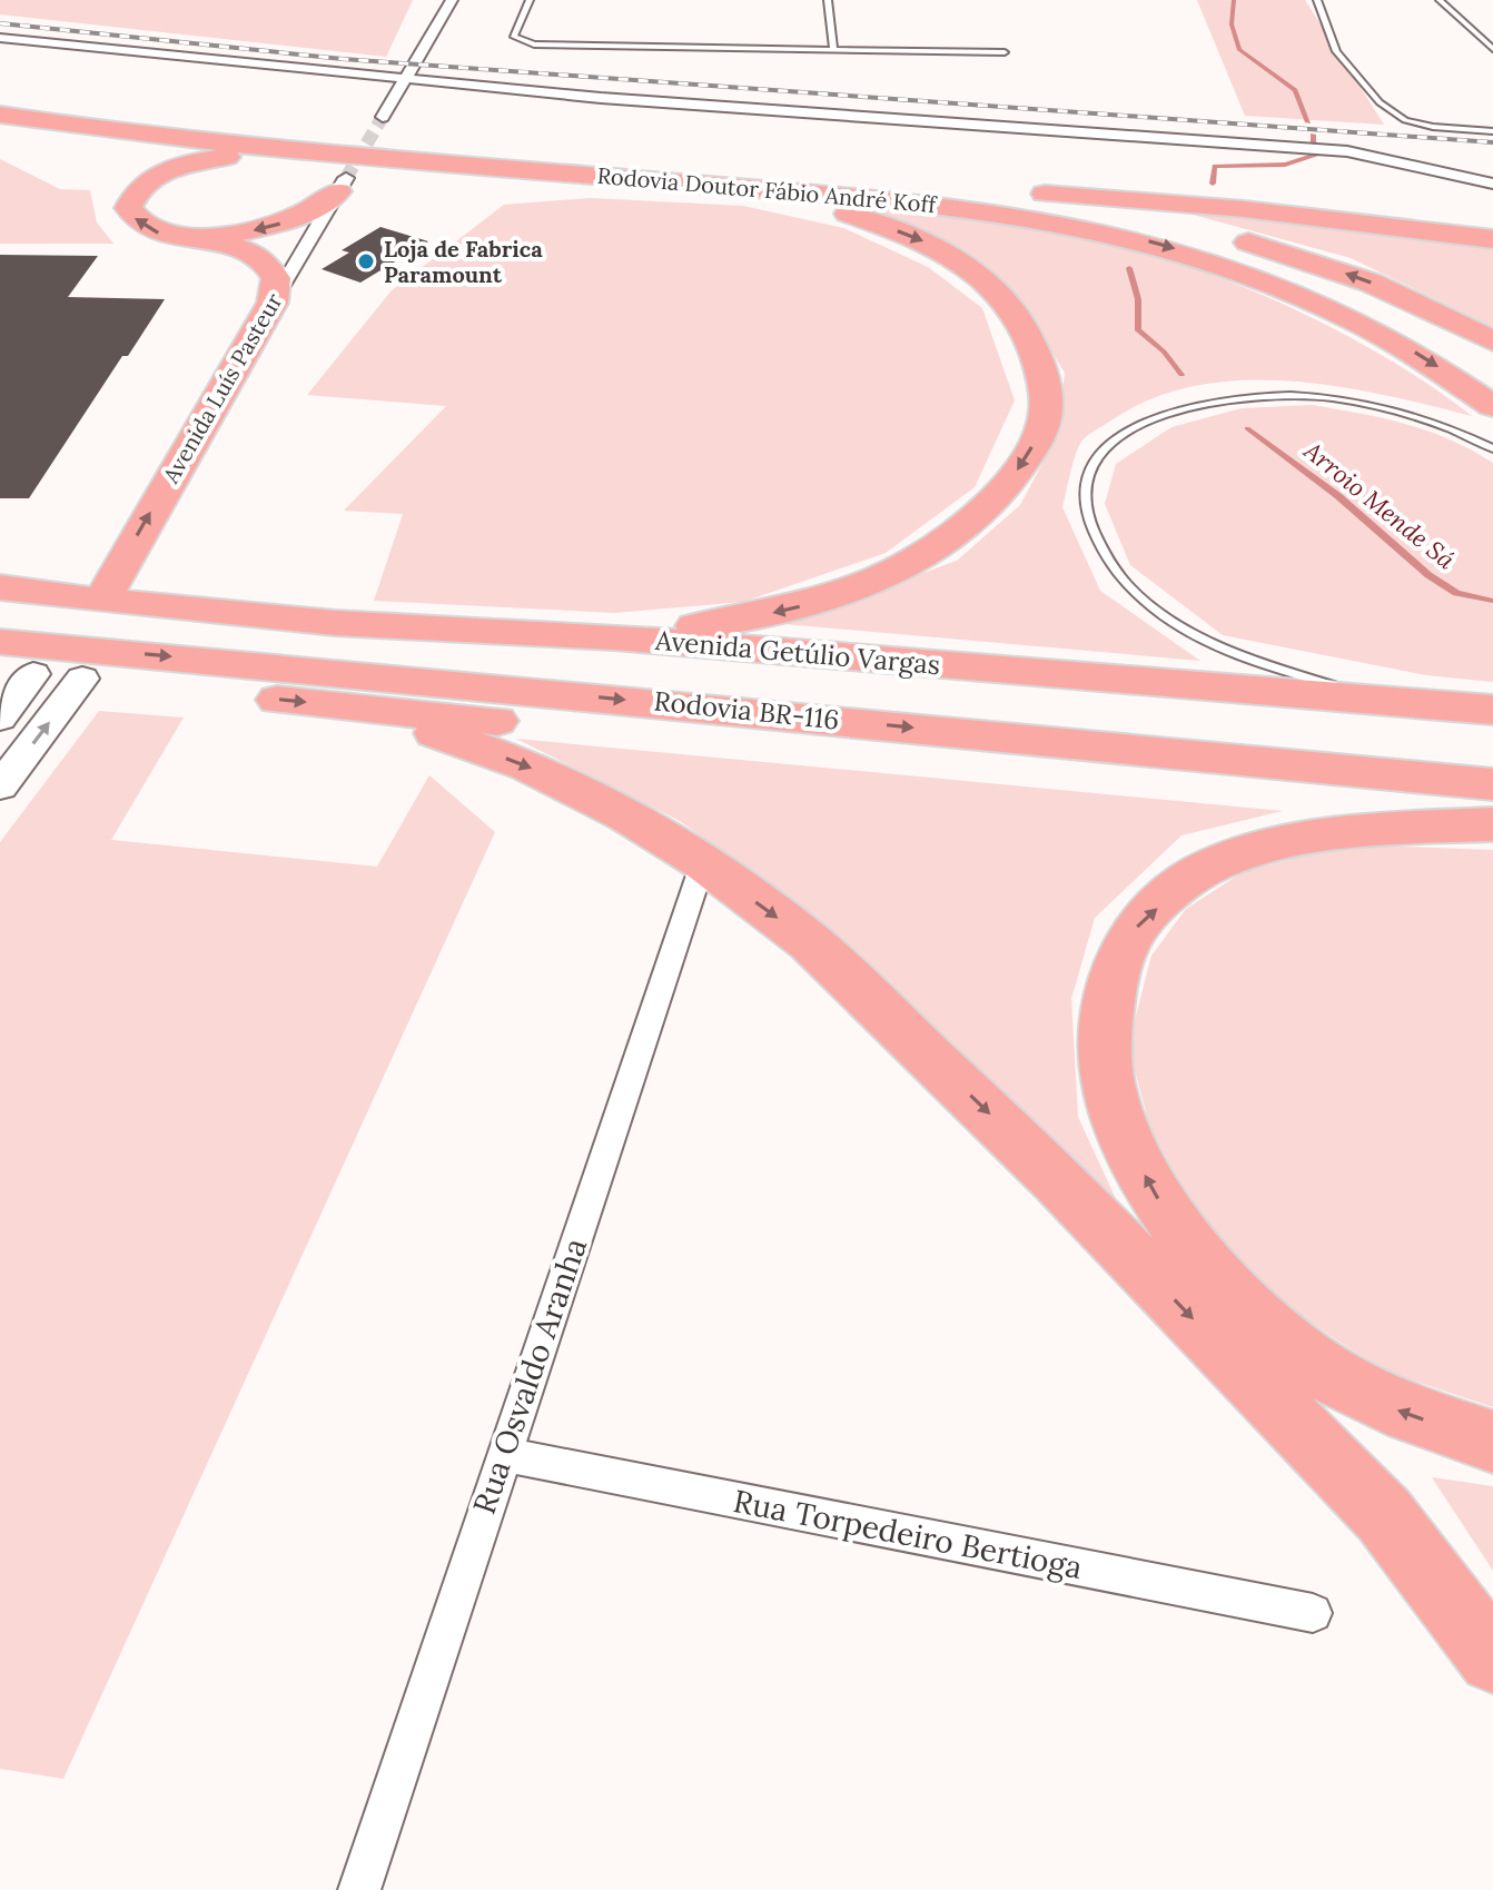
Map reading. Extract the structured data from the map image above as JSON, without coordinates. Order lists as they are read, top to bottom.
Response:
{
  "streets": {
    "highway": [
      "Rodovia Doutor Fábio André Koff",
      "Avenida Luís Pasteur",
      "Avenida Getúlio Vargas",
      "Rodovia BR-116"
    ],
    "street": ["Rua Osvaldo Aranha", "Rua Torpedeiro Bertioga"]
  },
  "crossings": [
    ["Avenida Luís Pasteur", "Avenida Getúlio Vargas"],
    ["Rua Osvaldo Aranha", "Rua Torpedeiro Bertioga"]
  ],
  "one_way": ["Avenida Luís Pasteur"],
  "water": ["Arroio Mende Sá"],
  "places": ["Loja de Fabrica Paramount"]
}
